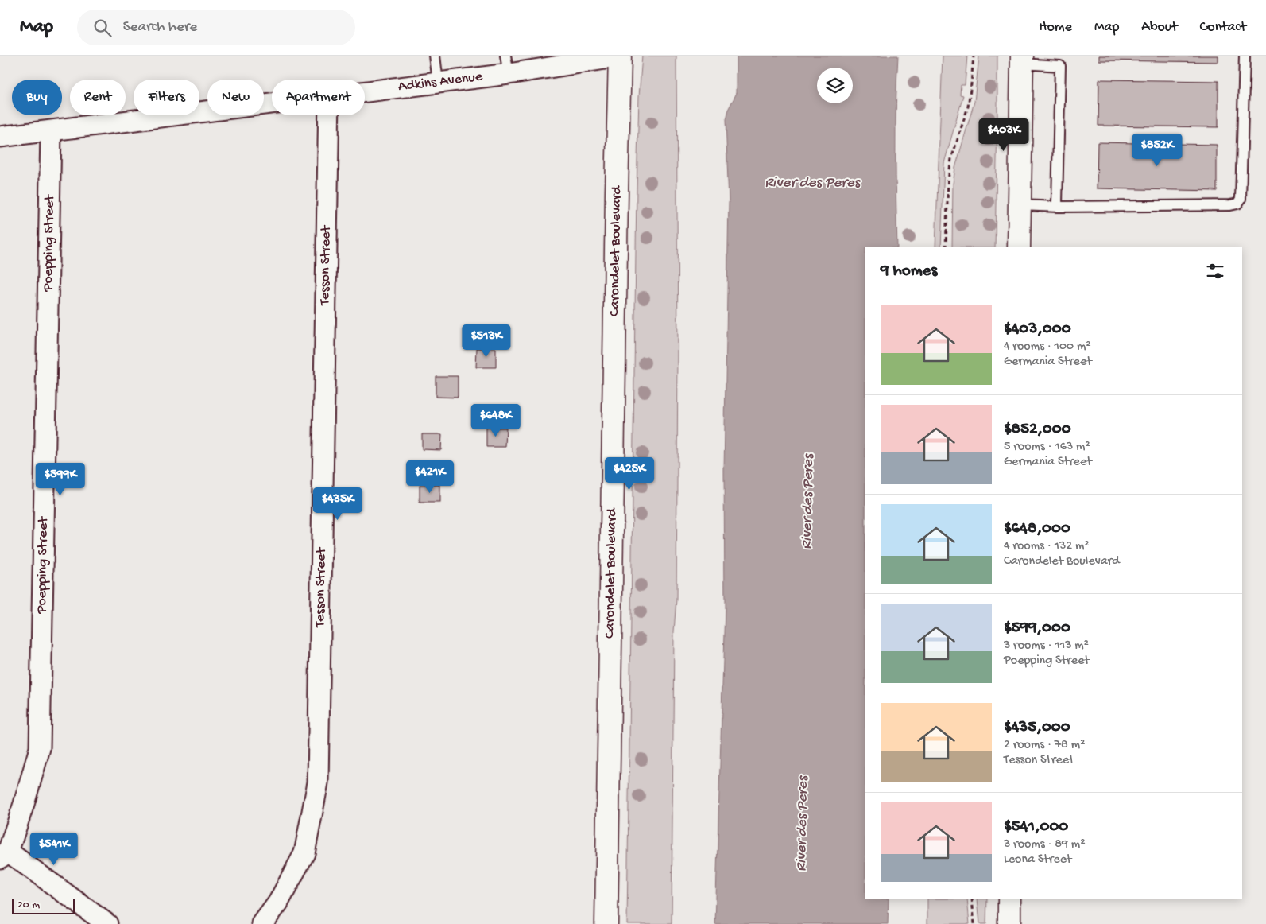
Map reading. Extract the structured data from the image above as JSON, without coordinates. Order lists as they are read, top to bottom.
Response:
{
  "streets": {
    "main road": ["Carondelet Boulevard"],
    "street": ["Adkins Avenue", "Poepping Street", "Tesson Street"]
  },
  "crossings": [
    ["Adkins Avenue", "Poepping Street"],
    ["Adkins Avenue", "Carondelet Boulevard"]
  ],
  "water": ["River des Peres"],
  "scale_bar": "20 m",
  "page": {
    "header": "Map",
    "search": "Search here",
    "nav": [
      "Home",
      "Map",
      "About",
      "Contact"
    ],
    "chip": [
      "Buy",
      "Rent",
      "Filters",
      "New",
      "Apartment"
    ],
    "price": [
      "$403K",
      "$852K",
      "$513K",
      "$648K",
      "$425K",
      "$421K",
      "$599K",
      "$435K",
      "$541K"
    ],
    "heading": "9 homes",
    "list": [
      {
        "name": "$403,000",
        "note": "4 rooms · 100 m² · Germania Street"
      },
      {
        "name": "$852,000",
        "note": "5 rooms · 163 m² · Germania Street"
      },
      {
        "name": "$648,000",
        "note": "4 rooms · 132 m² · Carondelet Boulevard"
      },
      {
        "name": "$599,000",
        "note": "3 rooms · 113 m² · Poepping Street"
      },
      {
        "name": "$435,000",
        "note": "2 rooms · 78 m² · Tesson Street"
      },
      {
        "name": "$541,000",
        "note": "3 rooms · 89 m² · Leona Street"
      }
    ],
    "scale": "20 m"
  }
}
